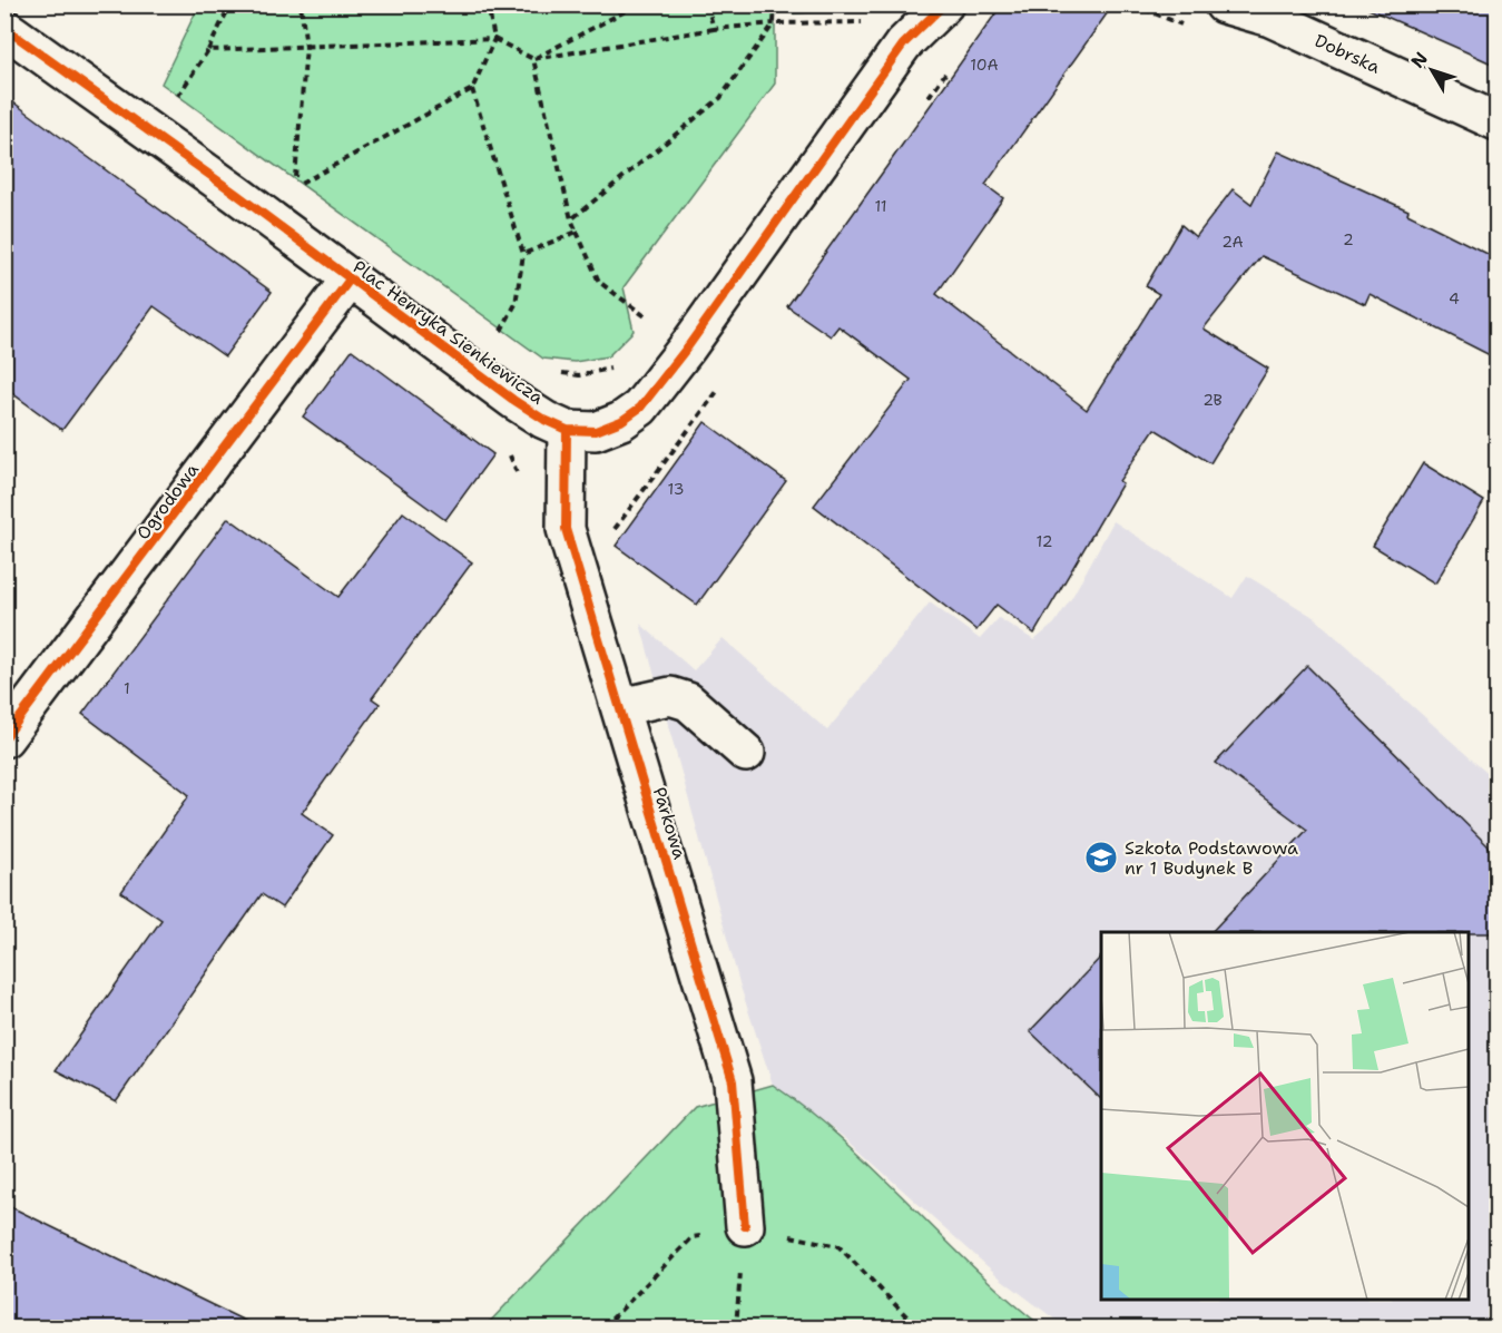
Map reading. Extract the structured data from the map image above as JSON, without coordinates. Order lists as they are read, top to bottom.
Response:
{
  "streets": {
    "street": [
      "Dobrska",
      "Plac Henryka Sienkiewicza",
      "Ogrodowa",
      "Parkowa"
    ]
  },
  "crossings": [
    ["Plac Henryka Sienkiewicza", "Ogrodowa"],
    ["Plac Henryka Sienkiewicza", "Parkowa"]
  ],
  "places": {
    "school or university": ["Szkoła Podstawowa nr 1 Budynek B"]
  },
  "house_numbers": [
    "10A",
    "11",
    "2",
    "2A",
    "4",
    "2B",
    "13",
    "12",
    "1"
  ],
  "north": "top left"
}
